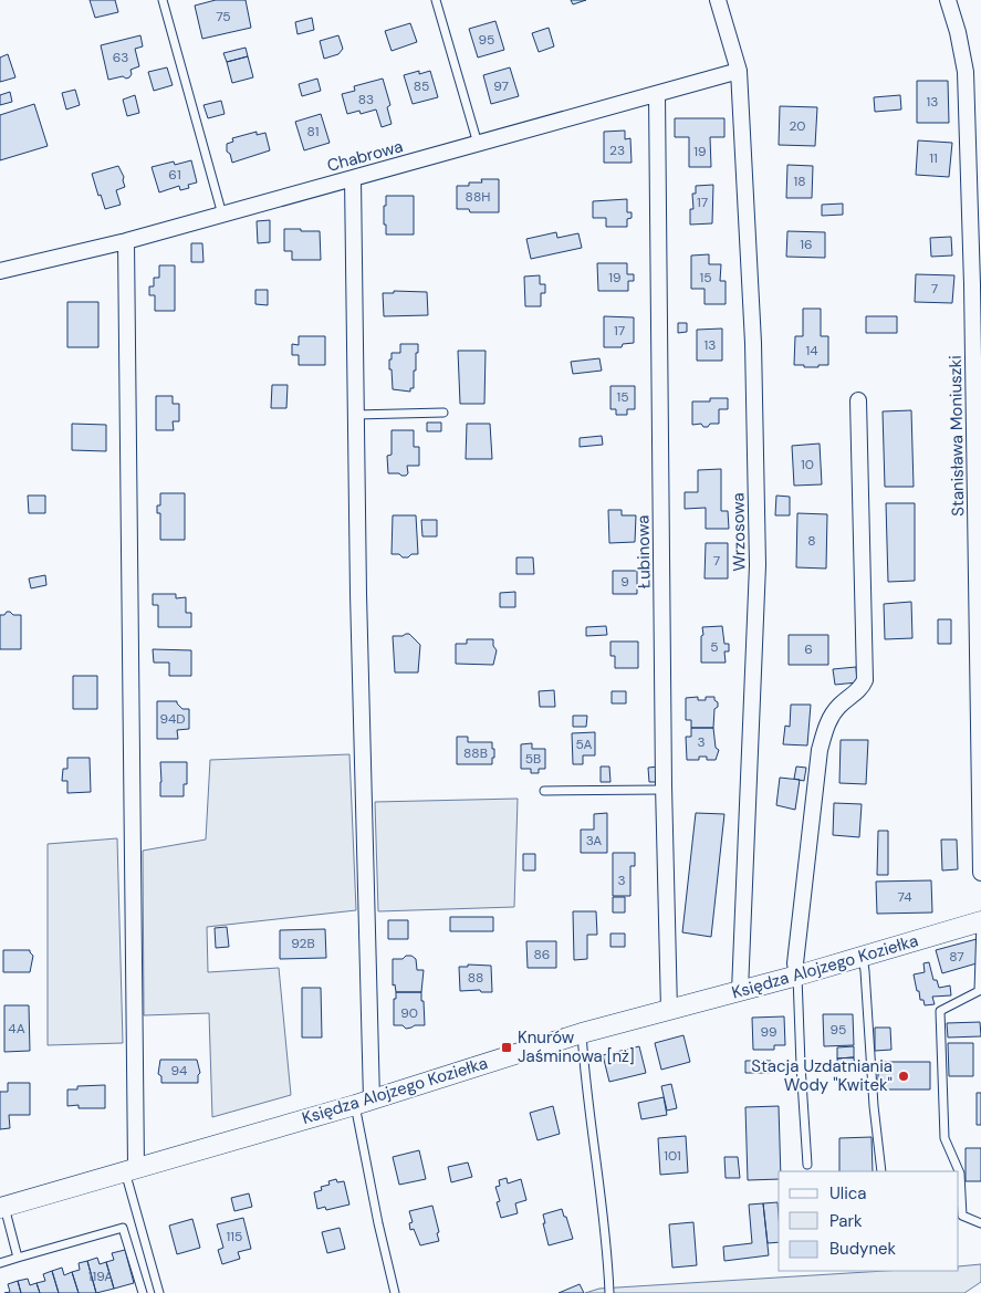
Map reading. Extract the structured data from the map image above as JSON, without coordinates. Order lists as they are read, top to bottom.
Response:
{
  "streets": {
    "street": [
      "Chabrowa",
      "Stanisława Moniuszki",
      "Wrzosowa",
      "Łubinowa",
      "Księdza Alojzego Koziełka"
    ]
  },
  "crossings": [
    ["Chabrowa", "Wrzosowa"],
    ["Chabrowa", "Łubinowa"],
    ["Wrzosowa", "Księdza Alojzego Koziełka"],
    ["Łubinowa", "Księdza Alojzego Koziełka"]
  ],
  "places": {
    "transit": ["Knurów Jaśminowa [nż]"],
    "other": ["Stacja Uzdatniania Wody \"Kwitek\""]
  },
  "house_numbers": [
    "75",
    "95",
    "63",
    "85",
    "97",
    "83",
    "13",
    "20",
    "81",
    "23",
    "19",
    "11",
    "61",
    "18",
    "88H",
    "17",
    "16",
    "19",
    "15",
    "7",
    "17",
    "13",
    "14",
    "15",
    "10",
    "8",
    "7",
    "9",
    "5",
    "6",
    "94D",
    "3",
    "5A",
    "88B",
    "5B",
    "3A",
    "3",
    "74",
    "92B",
    "86",
    "87",
    "88",
    "90",
    "4A",
    "95",
    "99",
    "94",
    "101",
    "115",
    "119A"
  ],
  "legend": ["Ulica", "Park", "Budynek"]
}
